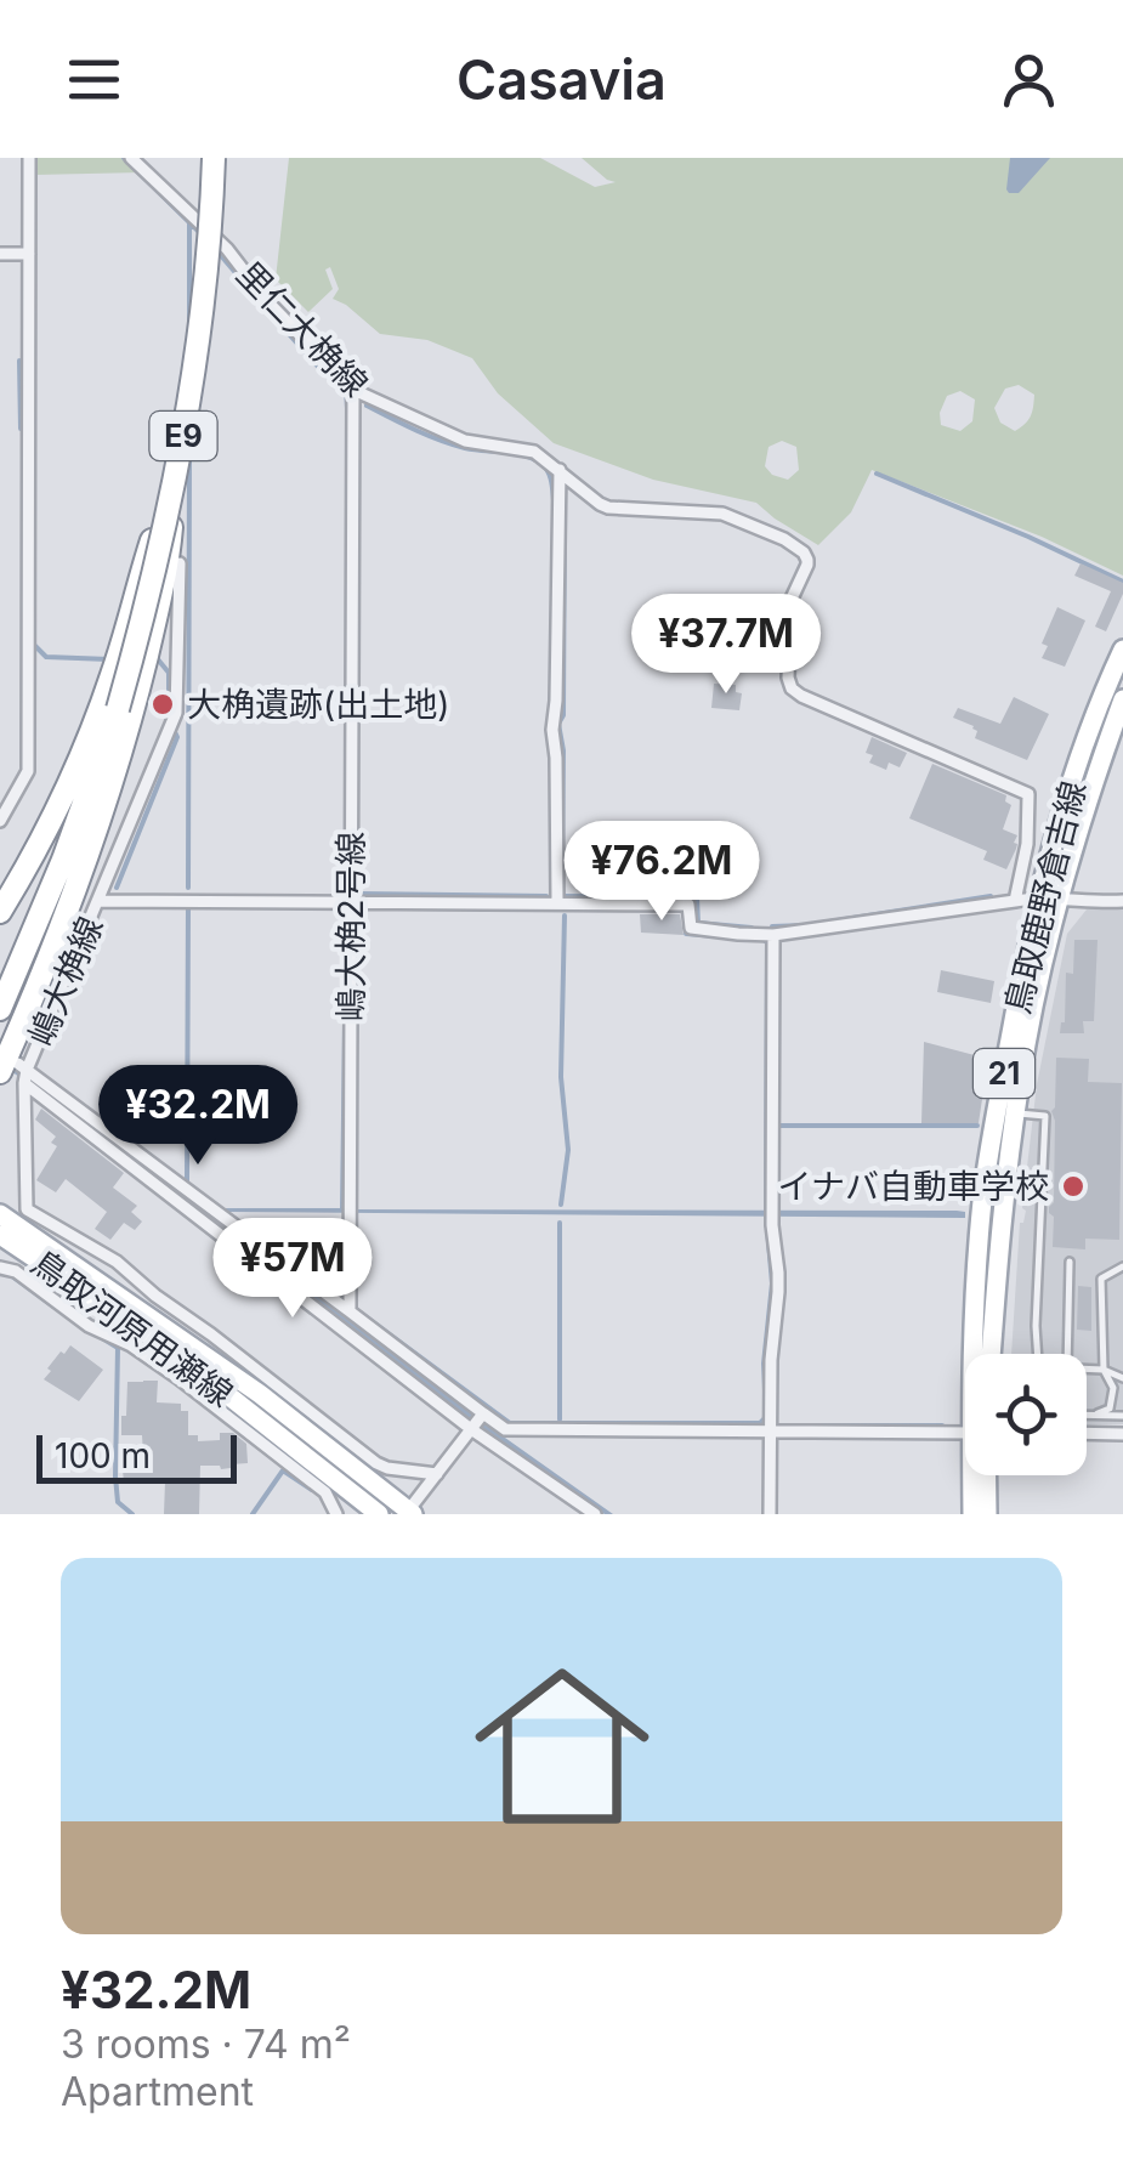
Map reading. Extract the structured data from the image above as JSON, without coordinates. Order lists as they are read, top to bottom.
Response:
{
  "streets": {
    "highway": ["E9"],
    "main road": ["鳥取鹿野倉吉線", "21", "鳥取河原用瀬線"],
    "street": ["里仁大桷線", "嶋大桷2号線", "嶋大桷線"]
  },
  "crossings": [
    ["里仁大桷線", "嶋大桷2号線"],
    ["嶋大桷線", "鳥取河原用瀬線"]
  ],
  "places": ["大桷遺跡(出土地)", "イナバ自動車学校"],
  "scale_bar": "100 m",
  "page": {
    "header": "Casavia",
    "price": [
      "¥37.7M",
      "¥76.2M",
      "¥32.2M",
      "¥57M"
    ],
    "scale": "100 m",
    "list": [
      {
        "name": "¥32.2M",
        "note": "3 rooms · 74 m² · Apartment"
      }
    ]
  }
}
